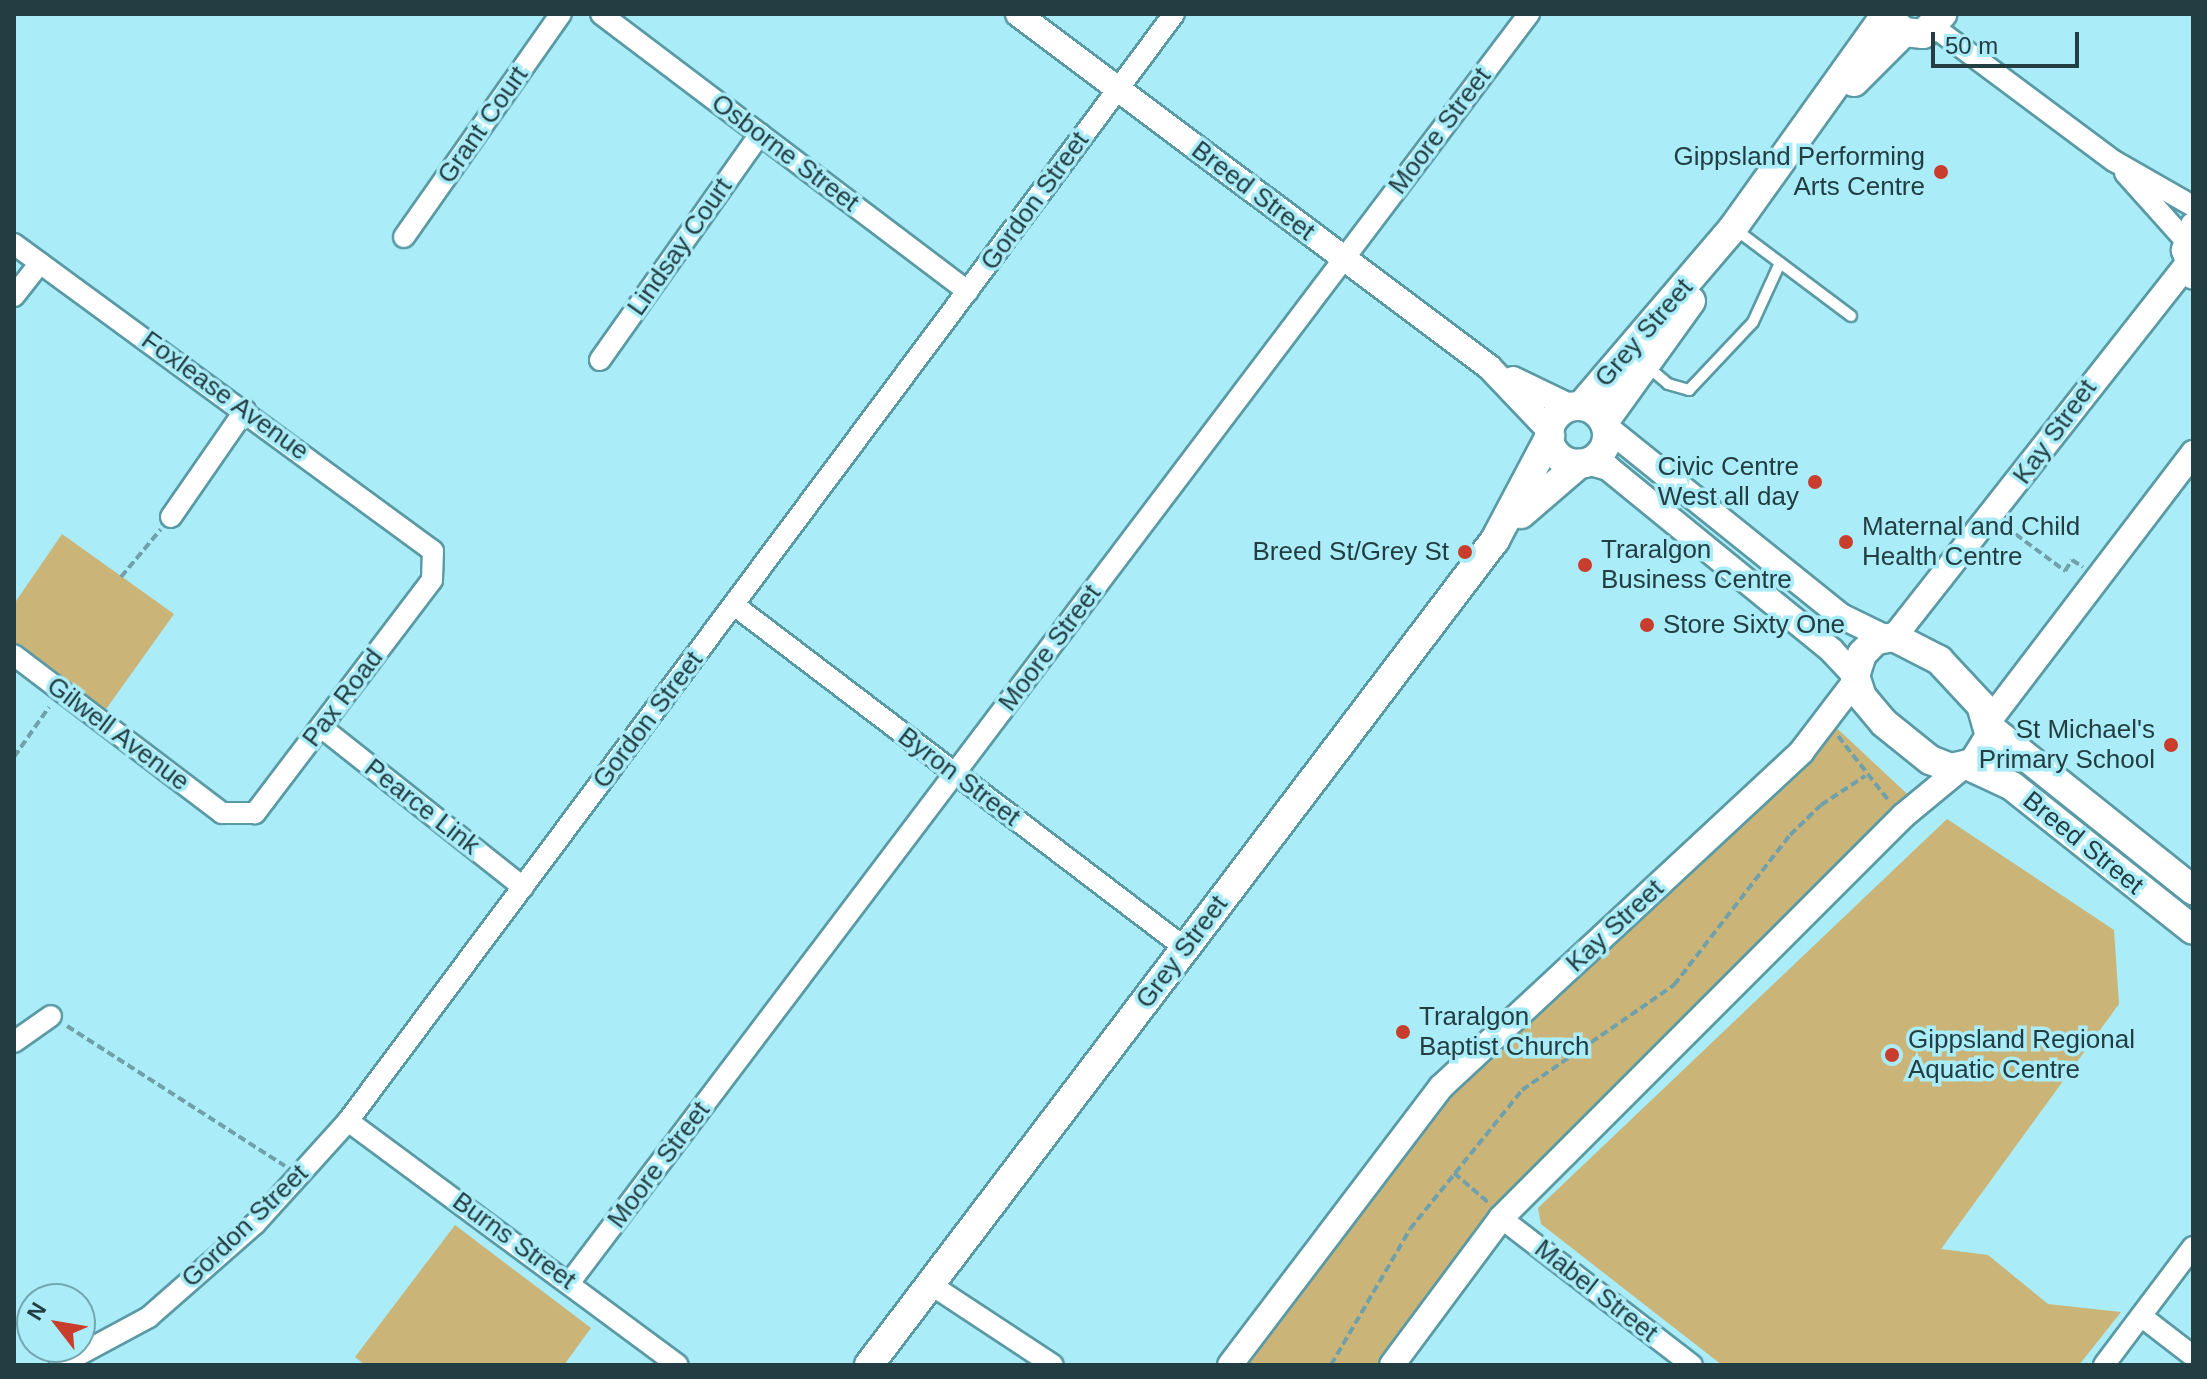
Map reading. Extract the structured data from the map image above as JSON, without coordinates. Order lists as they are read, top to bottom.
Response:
{
  "streets": {
    "main road": ["Breed Street", "Grey Street"],
    "street": [
      "Grant Court",
      "Moore Street",
      "Osborne Street",
      "Gordon Street",
      "Lindsay Court",
      "Foxlease Avenue",
      "Kay Street",
      "Pax Road",
      "Gilwell Avenue",
      "Byron Street",
      "Pearce Link",
      "Burns Street",
      "Mabel Street"
    ]
  },
  "crossings": [
    ["Moore Street", "Breed Street"],
    ["Moore Street", "Byron Street"],
    ["Moore Street", "Burns Street"],
    ["Osborne Street", "Gordon Street"],
    ["Osborne Street", "Lindsay Court"],
    ["Breed Street", "Gordon Street"],
    ["Breed Street", "Grey Street"],
    ["Breed Street", "Kay Street"],
    ["Gordon Street", "Byron Street"],
    ["Gordon Street", "Pearce Link"],
    ["Gordon Street", "Burns Street"],
    ["Grey Street", "Byron Street"],
    ["Foxlease Avenue", "Pax Road"],
    ["Pax Road", "Gilwell Avenue"],
    ["Pax Road", "Pearce Link"]
  ],
  "places": [
    "Gippsland Performing Arts Centre",
    "Civic Centre West all day",
    "Maternal and Child Health Centre",
    "Breed St/Grey St",
    "Traralgon Business Centre",
    "Store Sixty One",
    "St Michael's Primary School",
    "Traralgon Baptist Church",
    "Gippsland Regional Aquatic Centre"
  ],
  "scale_bar": "50 m",
  "north": "top left"
}
